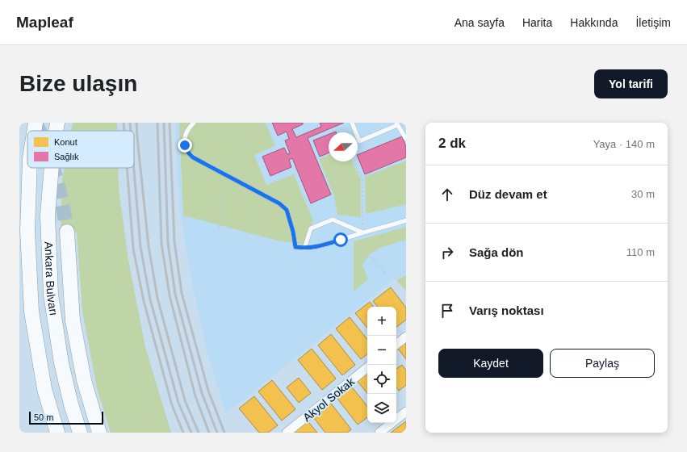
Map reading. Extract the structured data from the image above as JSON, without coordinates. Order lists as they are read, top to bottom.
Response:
{
  "streets": {
    "main road": ["Ankara Bulvarı"],
    "street": ["Akyol Sokak"]
  },
  "legend": ["Konut", "Sağlık"],
  "scale_bar": "50 m",
  "north": "left",
  "page": {
    "header": "Mapleaf",
    "nav": [
      "Ana sayfa",
      "Harita",
      "Hakkında",
      "İletişim"
    ],
    "buttons": [
      "Yol tarifi",
      ["Kaydet", "Paylaş"]
    ],
    "title": "Bize ulaşın",
    "heading": ["2 dk", "Yaya · 140 m"],
    "list": [
      ["Düz devam et", "30 m"],
      ["Sağa dön", "110 m"],
      "Varış noktası"
    ],
    "map_buttons": ["+", "−"],
    "scale": "50 m"
  }
}
